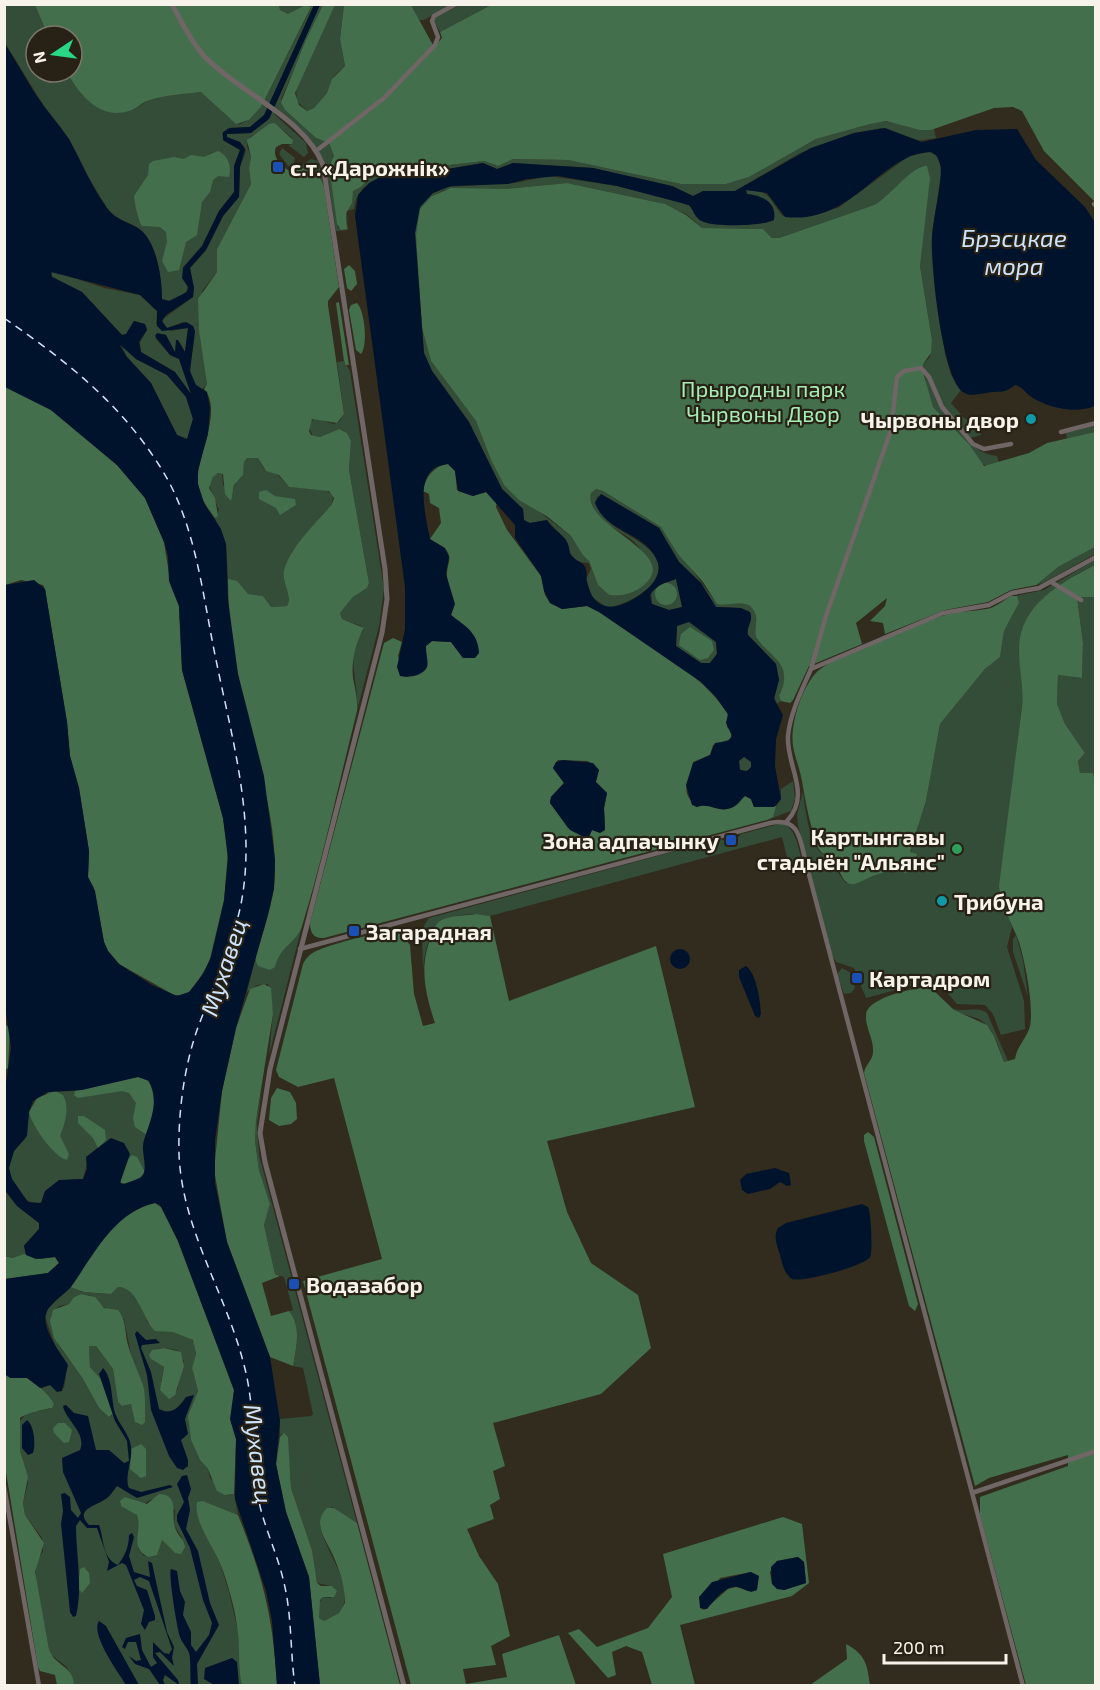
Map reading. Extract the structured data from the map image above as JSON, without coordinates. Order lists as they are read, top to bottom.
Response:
{
  "water": ["Брэсцкае мора", "Мухавец"],
  "parks": ["Прыродны парк Чырвоны Двор"],
  "places": {
    "transit": [
      "с.т.«Дарожнік»",
      "Зона адпачынку",
      "Загарадная",
      "Картадром",
      "Водазабор"
    ],
    "other": ["Чырвоны двор", "Картынгавы стадыён \"Альянс\"", "Трибуна"]
  },
  "scale_bar": "200 m",
  "north": "left"
}
